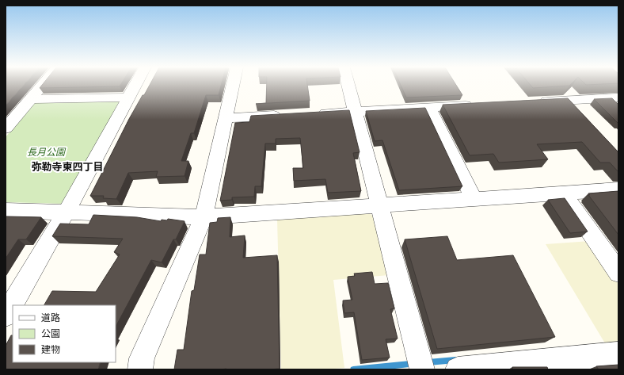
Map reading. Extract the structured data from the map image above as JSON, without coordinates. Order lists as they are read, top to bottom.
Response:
{
  "districts": ["弥勒寺東四丁目"],
  "parks": ["長月公園"],
  "legend": ["道路", "公園", "建物"]
}
